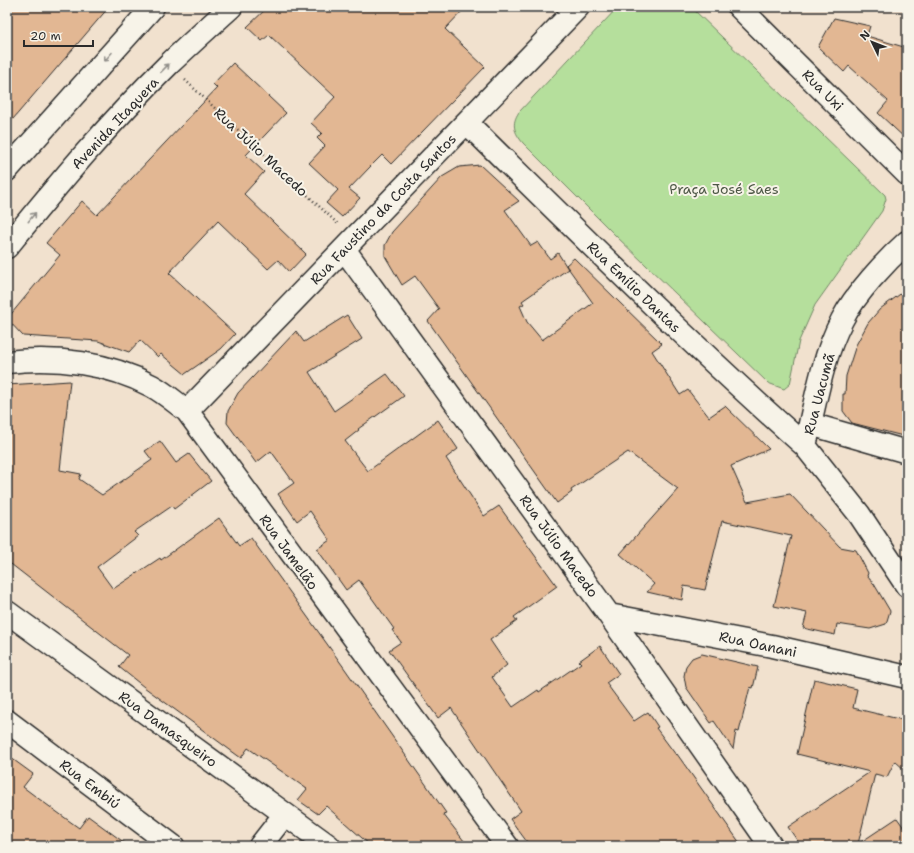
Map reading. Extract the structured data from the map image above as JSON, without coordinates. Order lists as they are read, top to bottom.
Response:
{
  "streets": {
    "street": [
      "Rua Uxi",
      "Avenida Itaquera",
      "Rua Júlio Macedo",
      "Rua Faustino da Costa Santos",
      "Rua Emílio Dantas",
      "Rua Uacumã",
      "Rua Jamelão",
      "Rua Oanani",
      "Rua Damasqueiro",
      "Rua Embiú"
    ]
  },
  "crossings": [
    ["Avenida Itaquera", "Rua Júlio Macedo"],
    ["Rua Júlio Macedo", "Rua Faustino da Costa Santos"],
    ["Rua Júlio Macedo", "Rua Oanani"],
    ["Rua Faustino da Costa Santos", "Rua Emílio Dantas"],
    ["Rua Faustino da Costa Santos", "Rua Jamelão"],
    ["Rua Emílio Dantas", "Rua Uacumã"]
  ],
  "parks": ["Praça José Saes"],
  "scale_bar": "20 m",
  "north": "top left"
}
